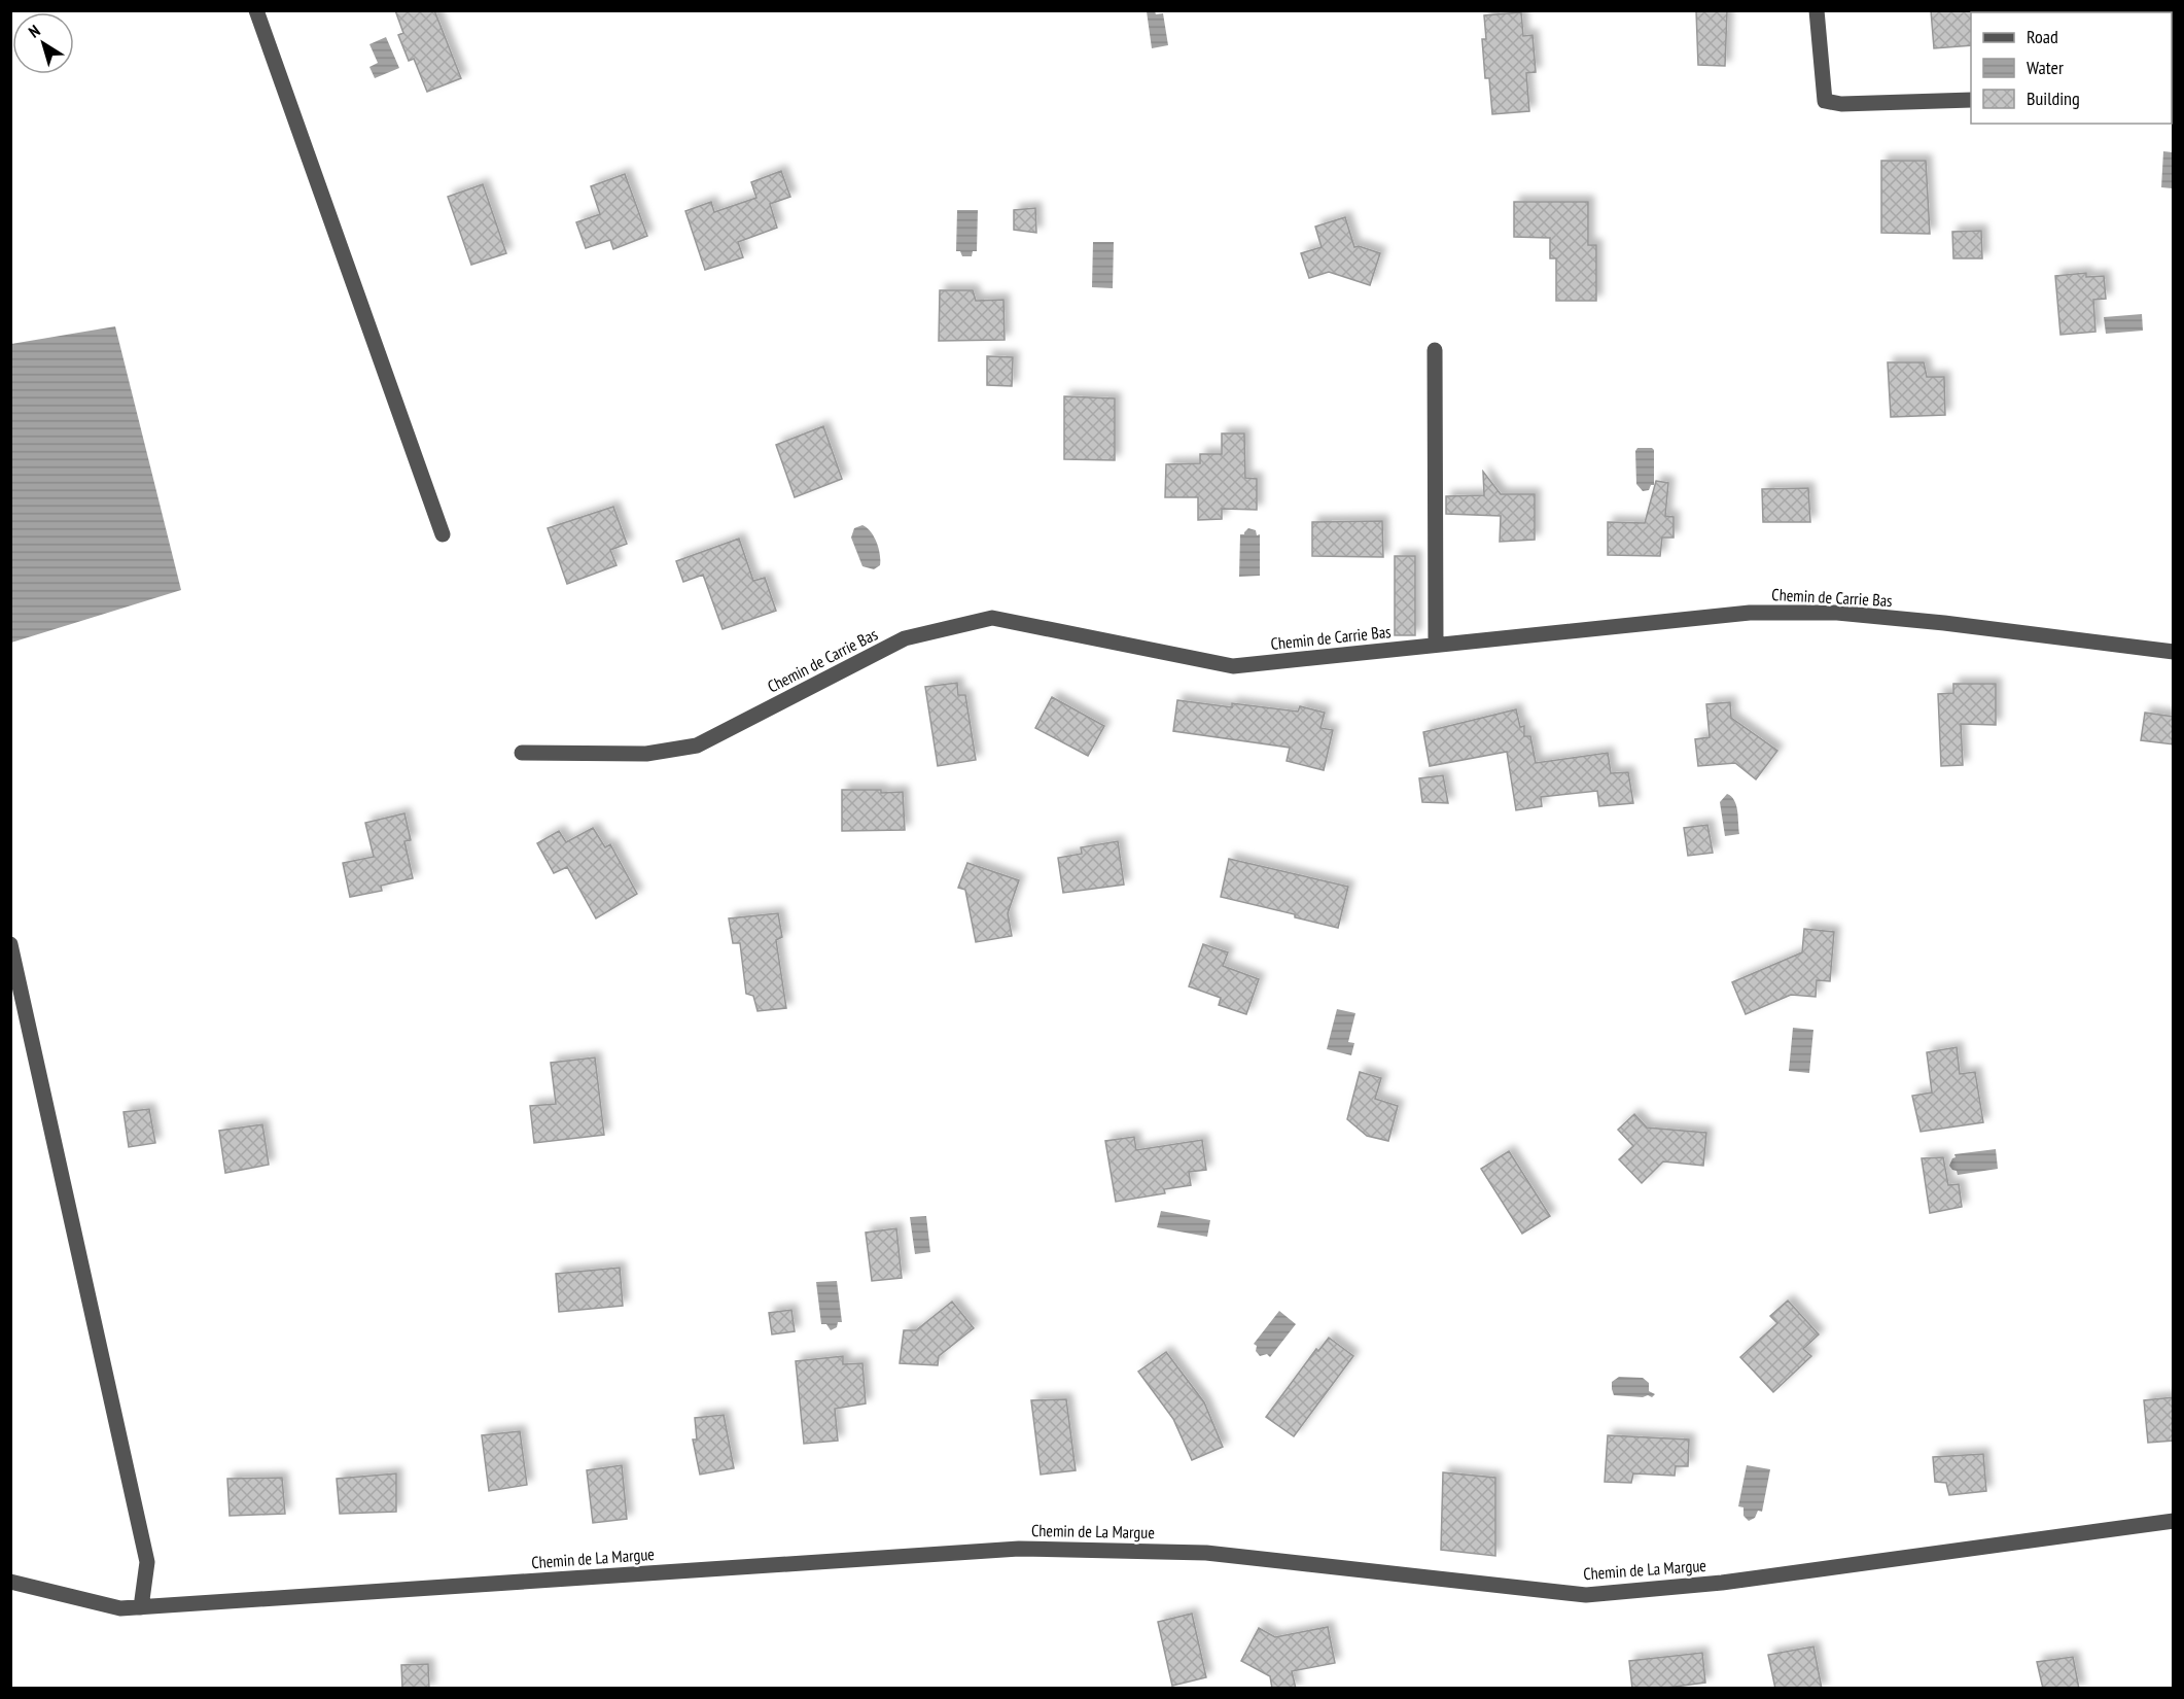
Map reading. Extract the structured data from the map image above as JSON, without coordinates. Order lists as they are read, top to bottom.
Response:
{
  "streets": {
    "street": ["Chemin de Carrie Bas", "Chemin de La Margue"]
  },
  "legend": ["Road", "Water", "Building"],
  "north": "top left"
}
